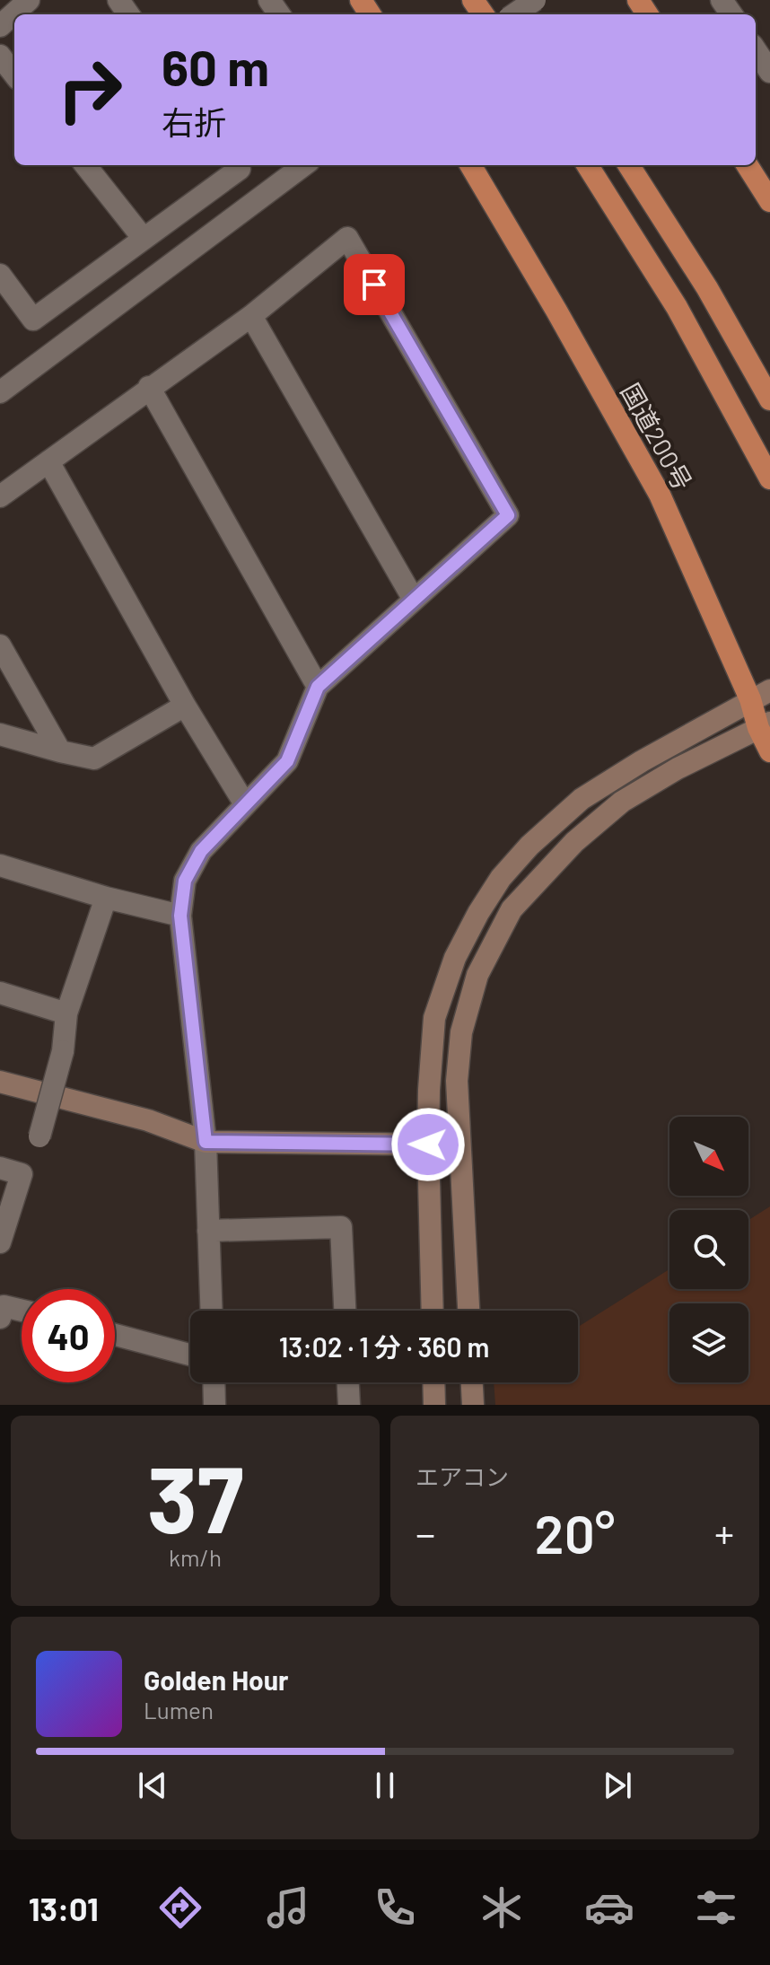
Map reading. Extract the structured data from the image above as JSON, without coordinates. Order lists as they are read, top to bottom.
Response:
{
  "streets": {
    "highway": ["国道200号"]
  },
  "north": "bottom right",
  "page": {
    "turn": ["60 m", "右折"],
    "limit": "40",
    "trip": "13:02 · 1 分 · 360 m",
    "tile": [
      ["37", "km/h"],
      "エアコン"
    ],
    "heat": ["−", "20°", "+"],
    "song": ["Golden Hour", "Lumen"],
    "tabs": "13:01"
  }
}
